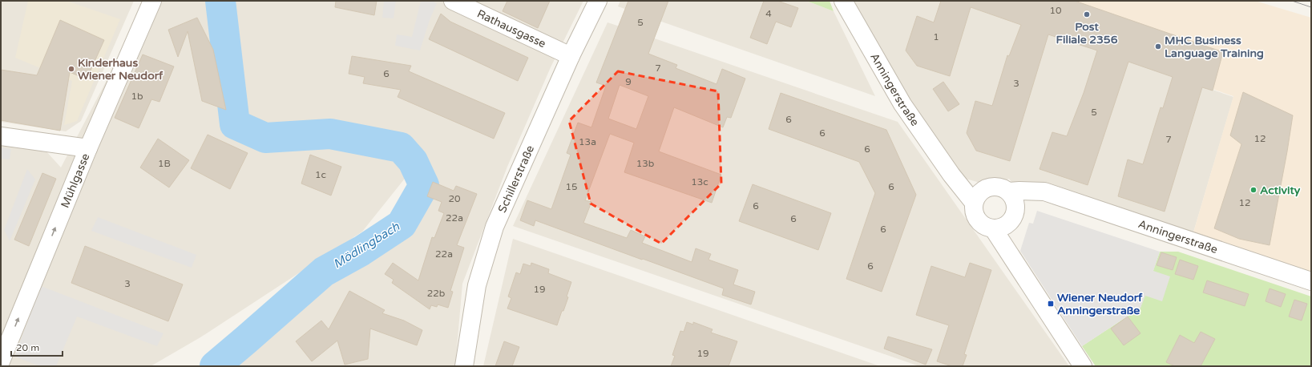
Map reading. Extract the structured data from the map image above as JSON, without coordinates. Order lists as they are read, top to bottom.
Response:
{
  "streets": {
    "street": [
      "Rathausgasse",
      "Anningerstraße",
      "Schillerstraße",
      "Mühlgasse"
    ]
  },
  "crossings": [
    ["Rathausgasse", "Schillerstraße"]
  ],
  "one_way": ["Mühlgasse"],
  "water": ["Mödlingbach"],
  "places": {
    "other": [
      "Post Filiale 2356",
      "MHC Business Language Training",
      "Kinderhaus Wiener Neudorf",
      "Activity"
    ],
    "transit": ["Wiener Neudorf Anningerstraße"]
  },
  "house_numbers": [
    "10",
    "4",
    "5",
    "1",
    "7",
    "6",
    "9",
    "3",
    "1b",
    "5",
    "6",
    "6",
    "12",
    "7",
    "13a",
    "6",
    "1B",
    "13b",
    "1c",
    "13c",
    "15",
    "6",
    "20",
    "12",
    "6",
    "22a",
    "6",
    "6",
    "22a",
    "6",
    "3",
    "19",
    "22b",
    "19"
  ],
  "scale_bar": "20 m"
}
